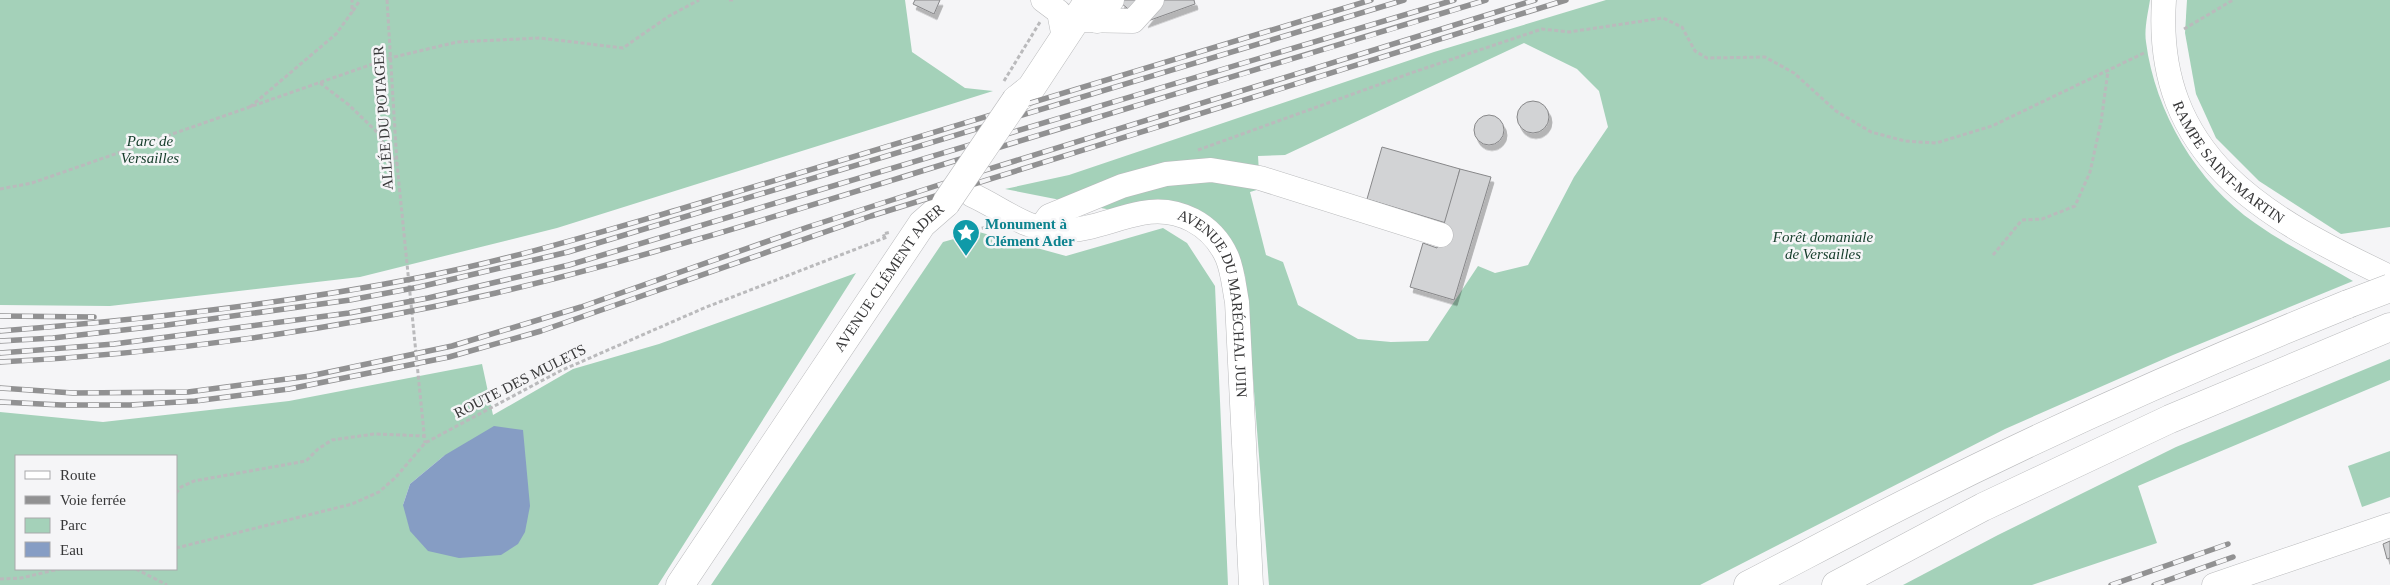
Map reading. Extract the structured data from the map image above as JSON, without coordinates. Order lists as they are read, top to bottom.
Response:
{
  "streets": {
    "main road": ["AVENUE CLÉMENT ADER"],
    "street": ["RAMPE SAINT-MARTIN", "AVENUE DU MARÉCHAL JUIN"],
    "path": ["ALLÉE DU POTAGER", "ROUTE DES MULETS"]
  },
  "crossings": [
    ["ALLÉE DU POTAGER", "ROUTE DES MULETS"]
  ],
  "parks": ["Parc de Versailles", "Forêt domaniale de Versailles"],
  "places": {
    "place": ["Monument à Clément Ader"]
  },
  "legend": [
    "Route",
    "Voie ferrée",
    "Parc",
    "Eau"
  ]
}
